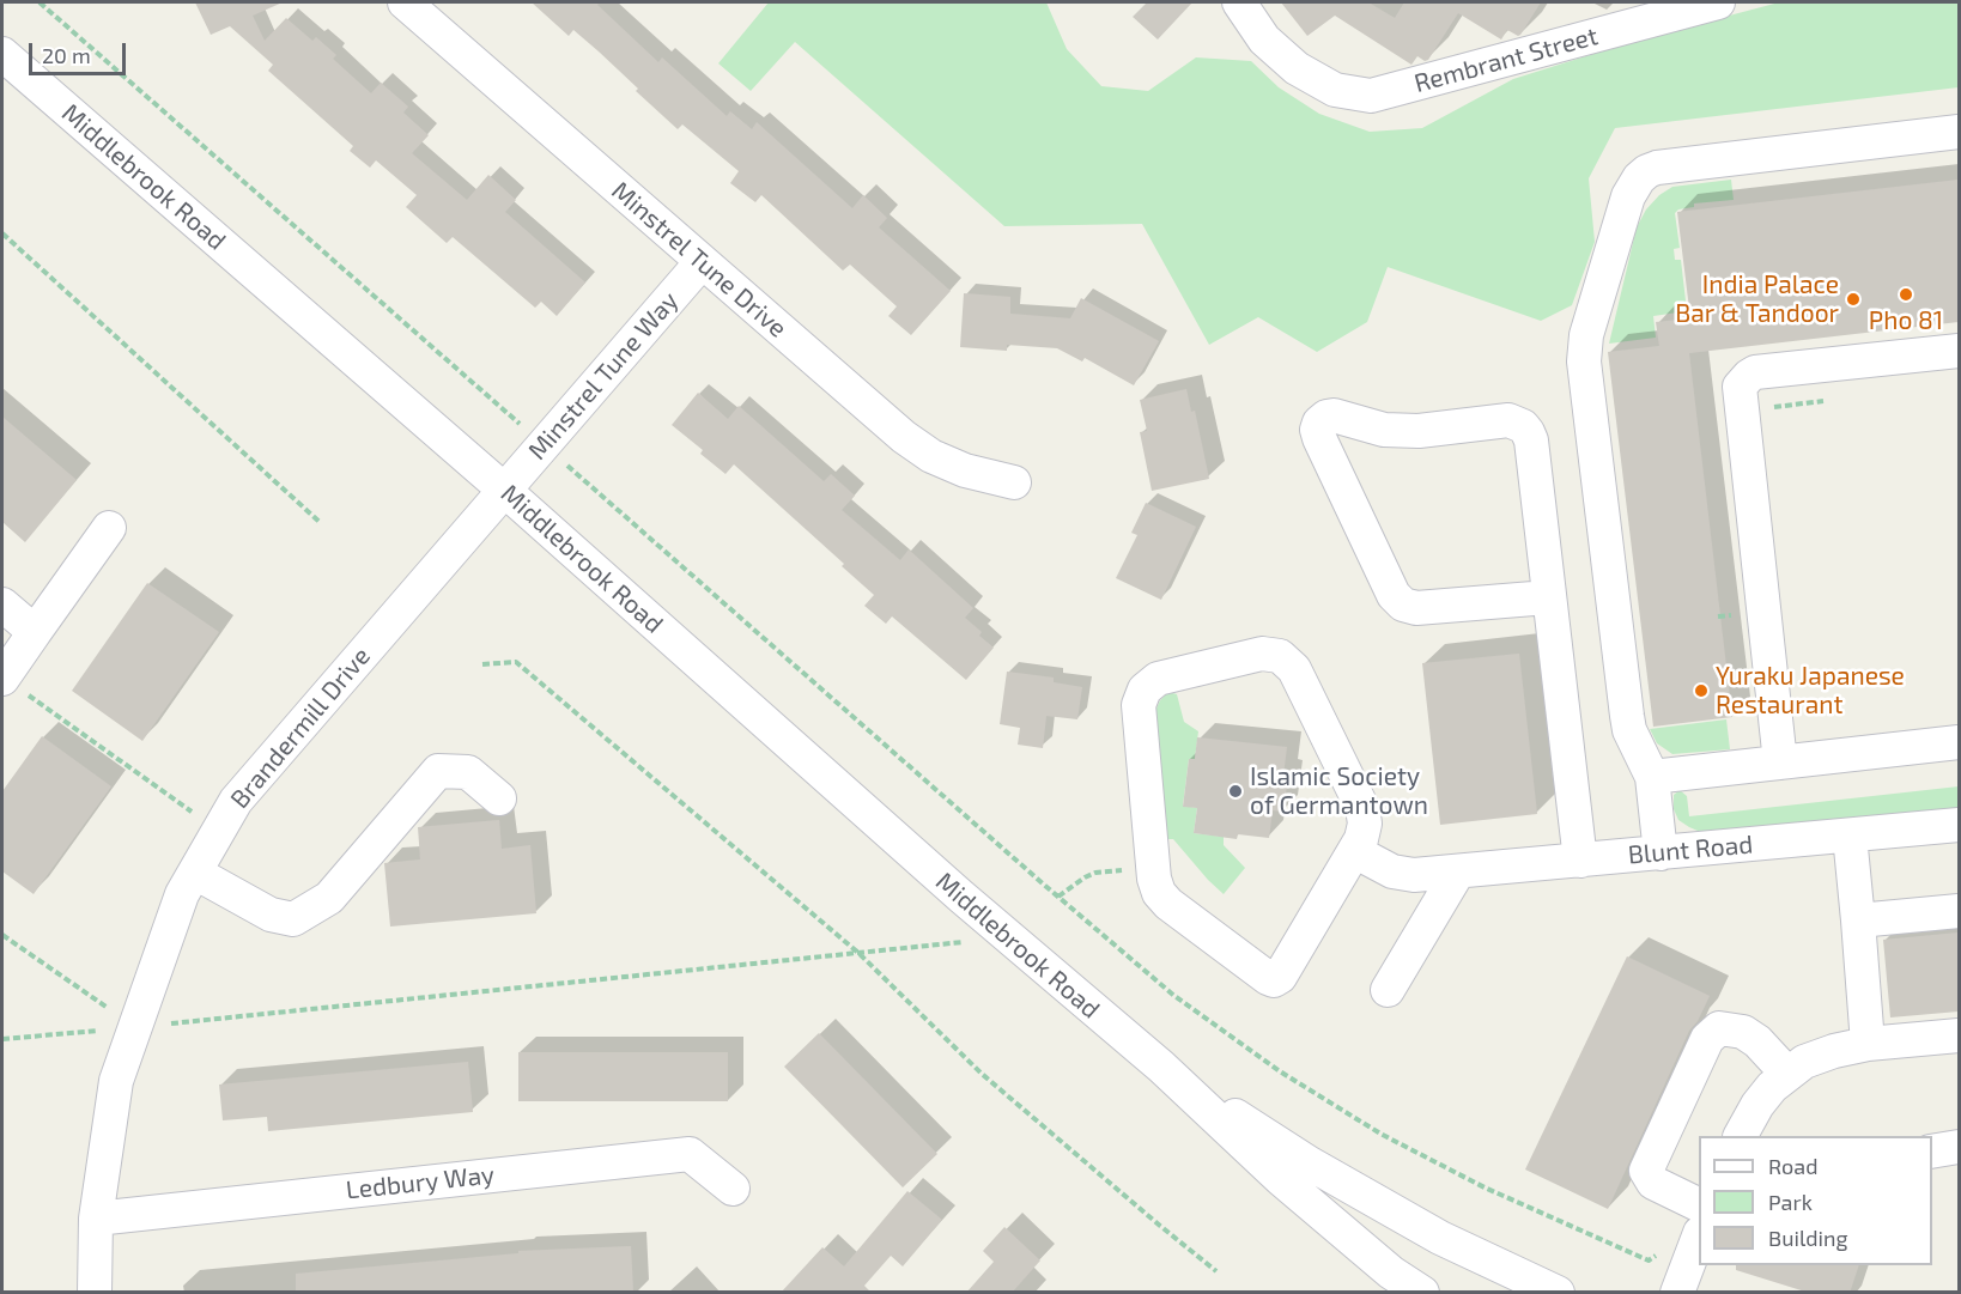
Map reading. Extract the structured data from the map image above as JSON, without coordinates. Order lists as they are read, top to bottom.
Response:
{
  "streets": {
    "street": [
      "Rembrant Street",
      "Middlebrook Road",
      "Minstrel Tune Drive",
      "Minstrel Tune Way",
      "Brandermill Drive",
      "Blunt Road",
      "Ledbury Way"
    ]
  },
  "crossings": [
    ["Middlebrook Road", "Minstrel Tune Way"],
    ["Middlebrook Road", "Brandermill Drive"],
    ["Minstrel Tune Drive", "Minstrel Tune Way"],
    ["Minstrel Tune Way", "Brandermill Drive"],
    ["Brandermill Drive", "Ledbury Way"]
  ],
  "places": [
    "Pho 81",
    "India Palace Bar & Tandoor",
    "Yuraku Japanese Restaurant",
    "Islamic Society of Germantown"
  ],
  "legend": ["Road", "Park", "Building"],
  "scale_bar": "20 m"
}
